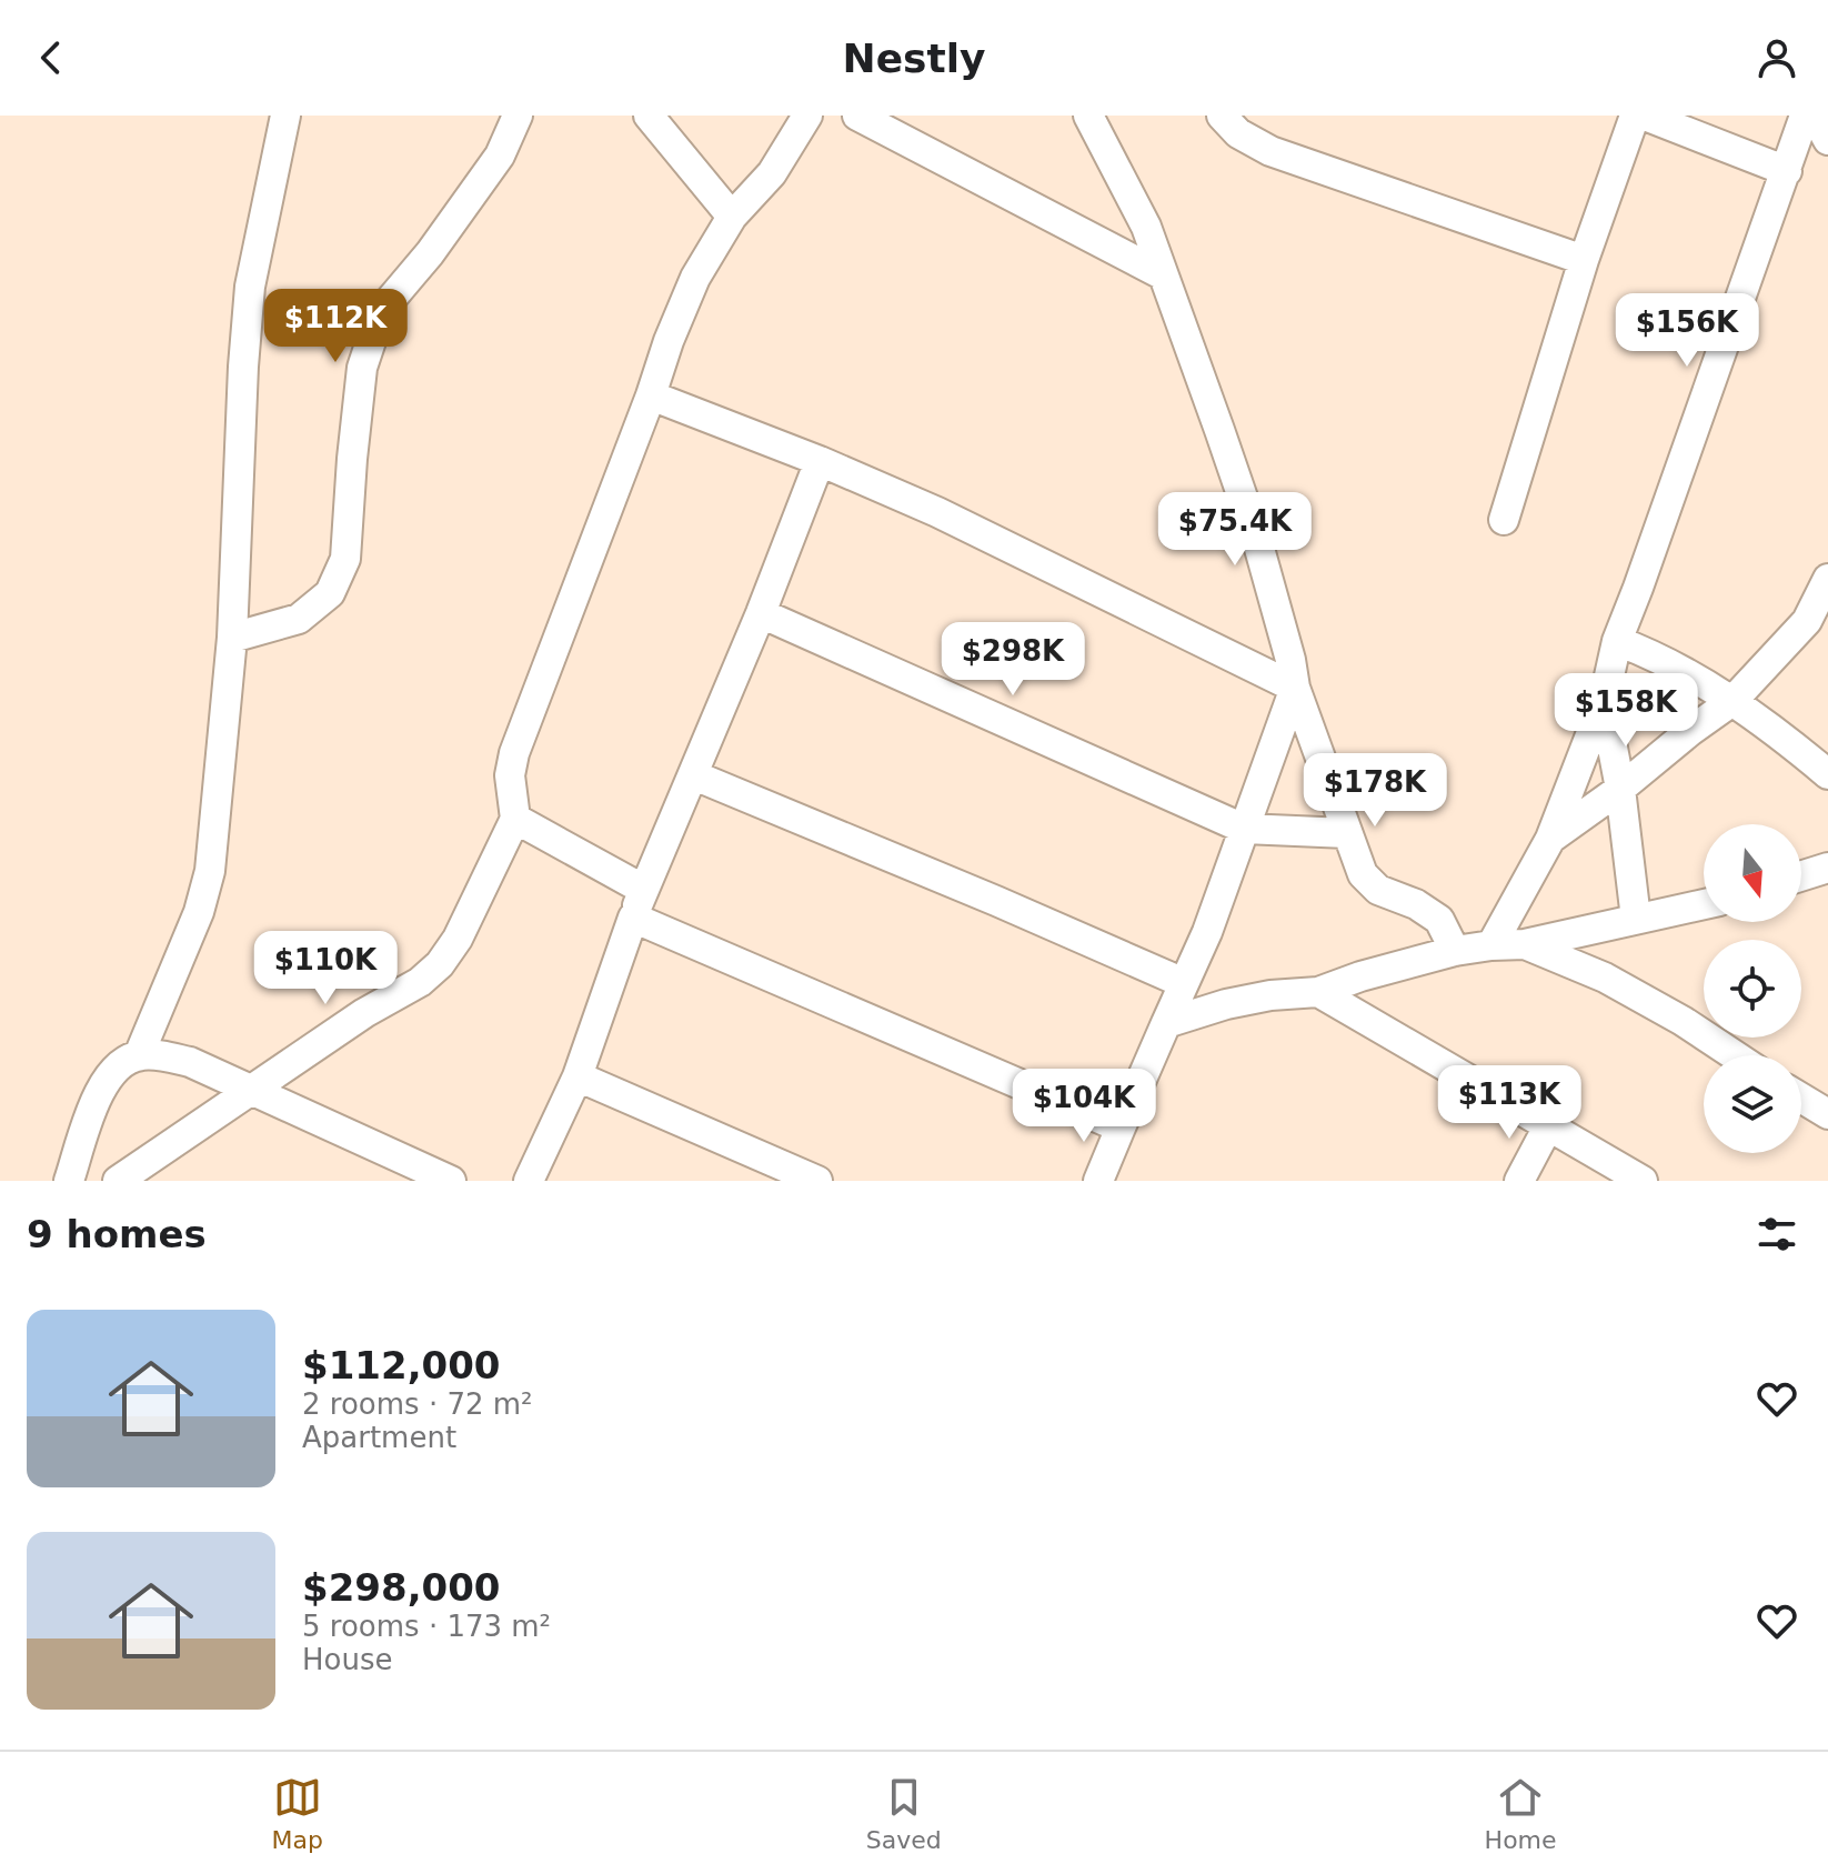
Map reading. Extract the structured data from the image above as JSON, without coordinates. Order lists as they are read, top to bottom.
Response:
{
  "north": "bottom",
  "page": {
    "header": "Nestly",
    "price": [
      "$112K",
      "$156K",
      "$75.4K",
      "$298K",
      "$158K",
      "$178K",
      "$110K",
      "$113K",
      "$104K"
    ],
    "heading": "9 homes",
    "list": [
      {
        "name": "$112,000",
        "note": "2 rooms · 72 m² · Apartment"
      },
      {
        "name": "$298,000",
        "note": "5 rooms · 173 m² · House"
      }
    ],
    "tabs": ["Map", "Saved", "Home"]
  }
}
